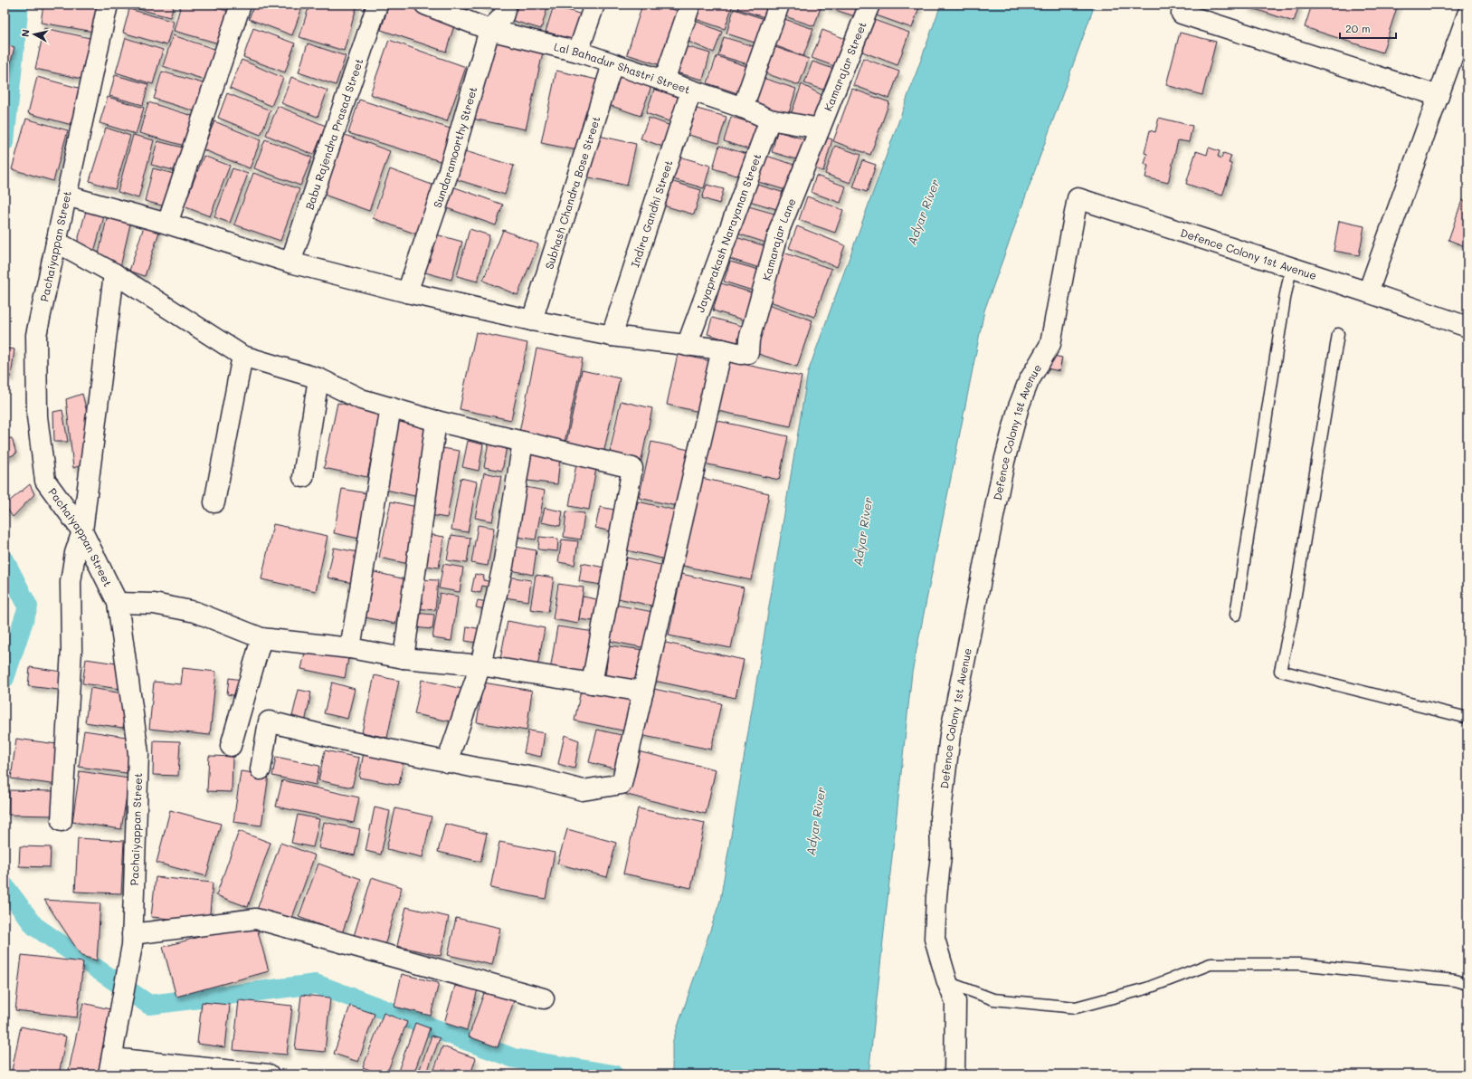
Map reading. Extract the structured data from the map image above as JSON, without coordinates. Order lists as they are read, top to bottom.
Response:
{
  "streets": {
    "street": [
      "Kamarajar Street",
      "Lal Bahadur Shastri Street",
      "Babu Rajendra Prasad Street",
      "Sundaramoorthy Street",
      "Subhash Chandra Bose Street",
      "Indira Gandhi Street",
      "Jayaprakash Narayanan Street",
      "Kamarajar Lane",
      "Pachaiyappan Street",
      "Defence Colony 1st Avenue"
    ]
  },
  "crossings": [
    ["Kamarajar Street", "Lal Bahadur Shastri Street"],
    ["Kamarajar Street", "Kamarajar Lane"],
    ["Lal Bahadur Shastri Street", "Sundaramoorthy Street"],
    ["Lal Bahadur Shastri Street", "Subhash Chandra Bose Street"],
    ["Lal Bahadur Shastri Street", "Indira Gandhi Street"],
    ["Lal Bahadur Shastri Street", "Jayaprakash Narayanan Street"],
    ["Lal Bahadur Shastri Street", "Kamarajar Lane"]
  ],
  "water": ["Adyar River"],
  "scale_bar": "20 m",
  "north": "left"
}
